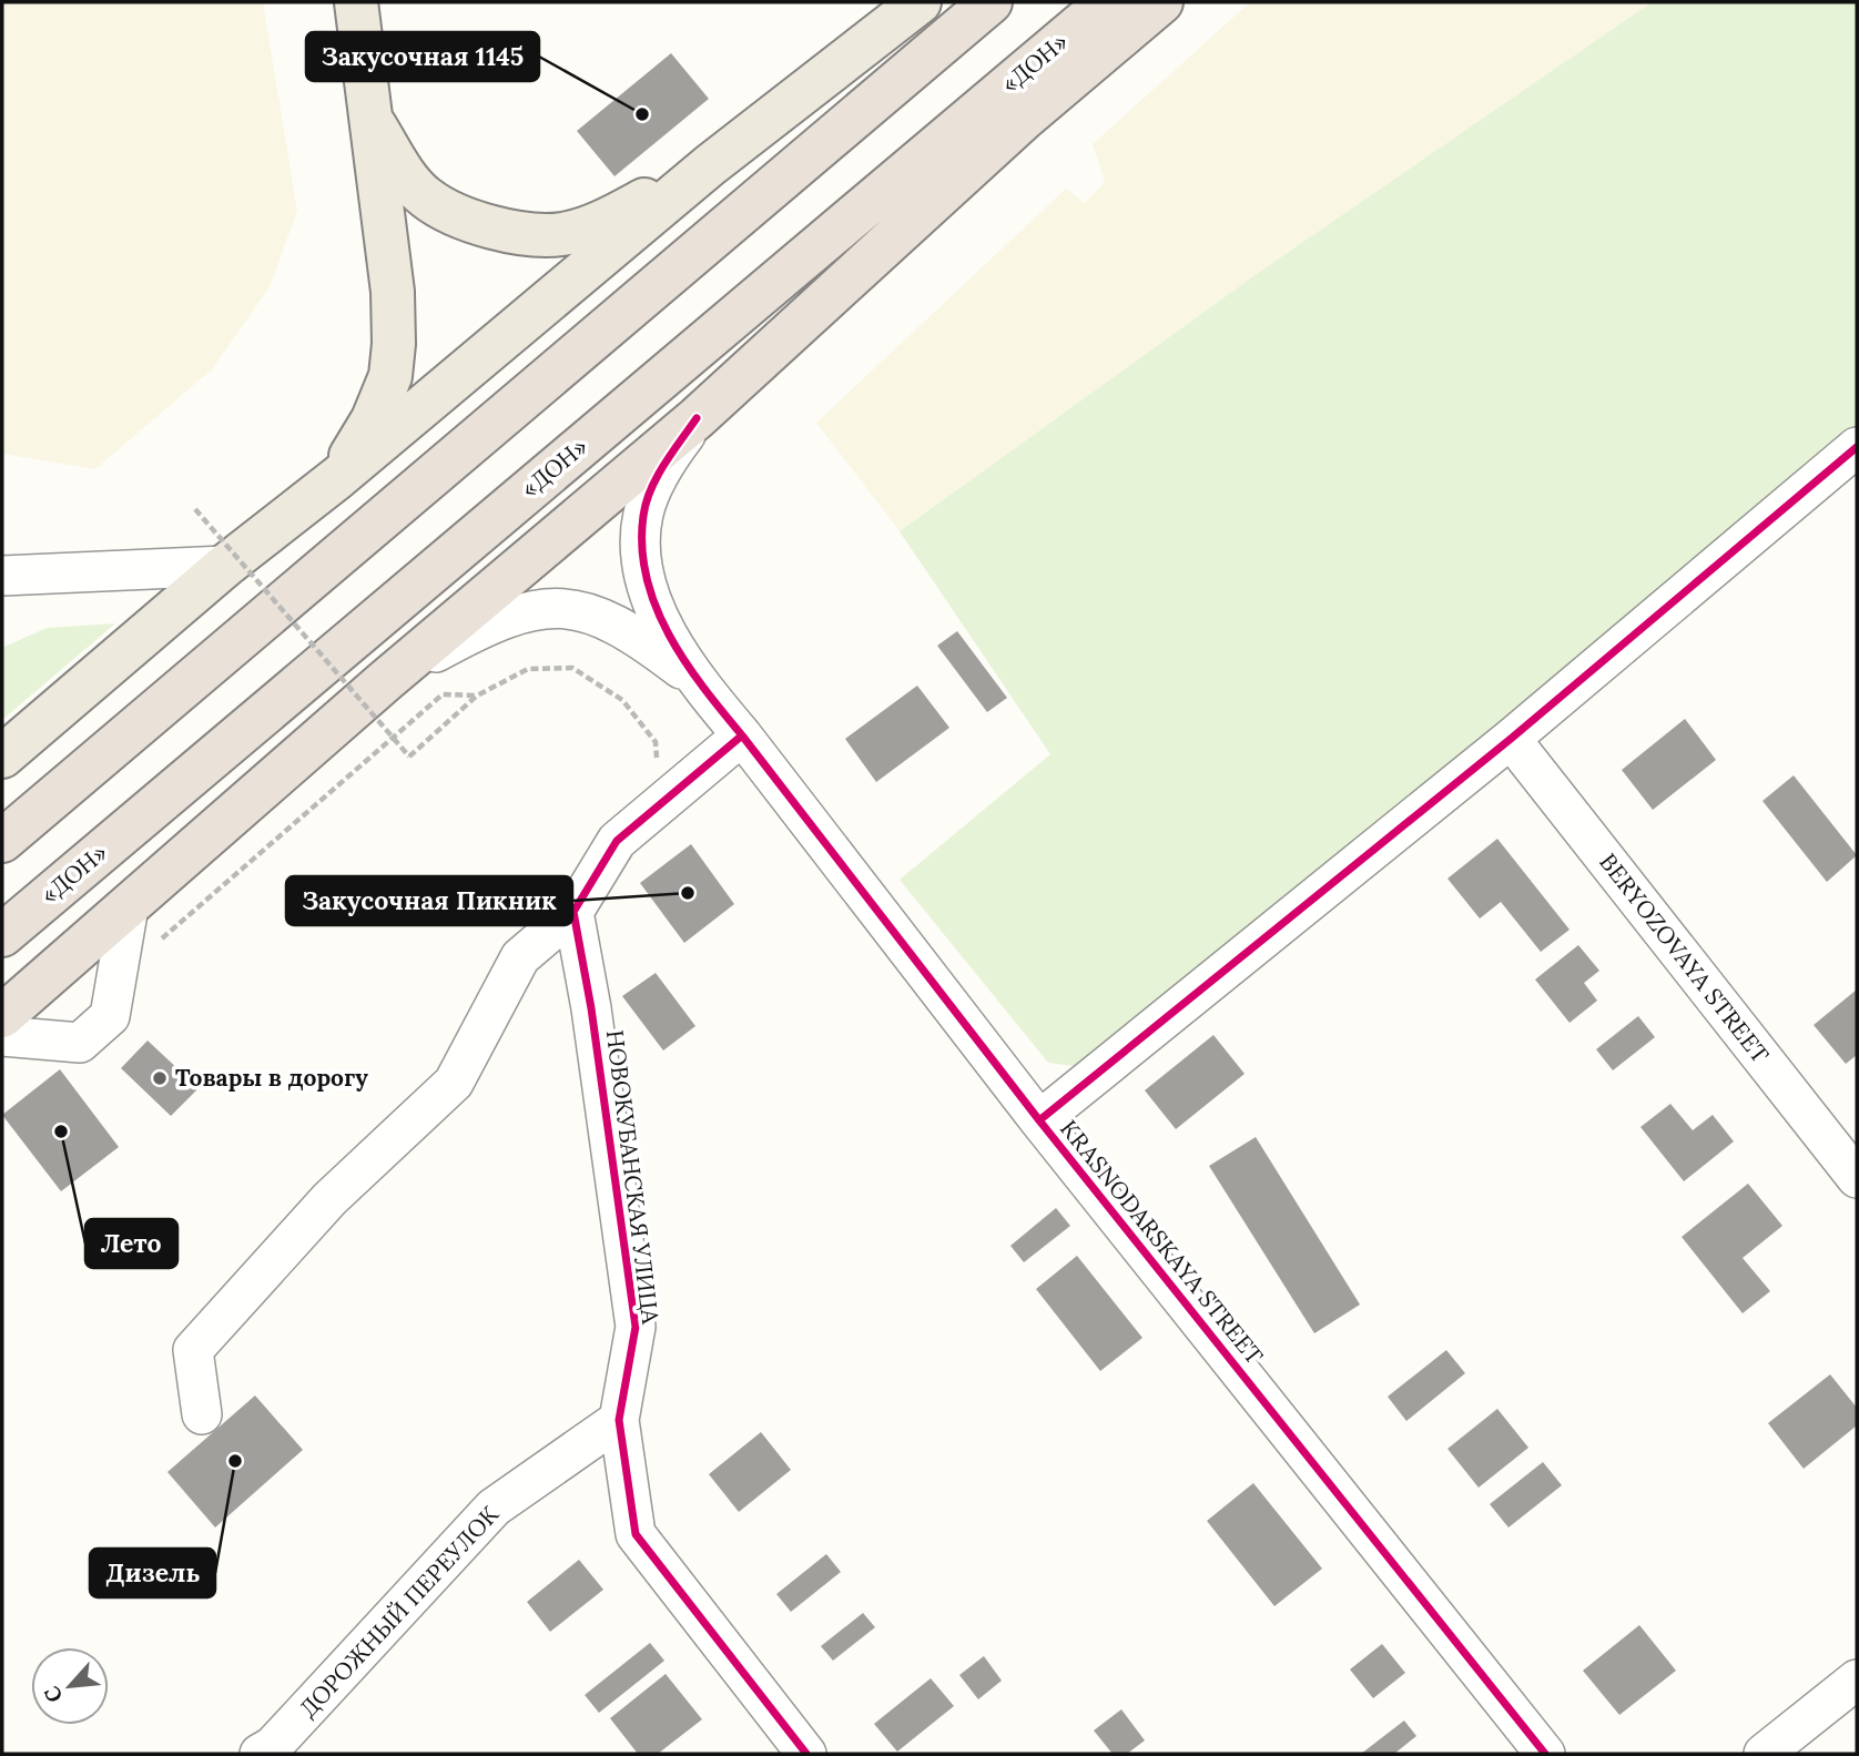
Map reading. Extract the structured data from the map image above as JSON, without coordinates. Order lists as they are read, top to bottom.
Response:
{
  "streets": {
    "highway": ["«ДОН»"],
    "street": [
      "BERYOZOVAYA STREET",
      "НОВОКУБАНСКАЯ УЛИЦА",
      "KRASNODARSKAYA STREET",
      "ДОРОЖНЫЙ ПЕРЕУЛОК"
    ]
  },
  "crossings": [
    ["НОВОКУБАНСКАЯ УЛИЦА", "ДОРОЖНЫЙ ПЕРЕУЛОК"]
  ],
  "places": [
    "Закусочная 1145",
    "Закусочная Пикник",
    "Товары в дорогу",
    "Лето",
    "Дизель"
  ],
  "north": "bottom left"
}
